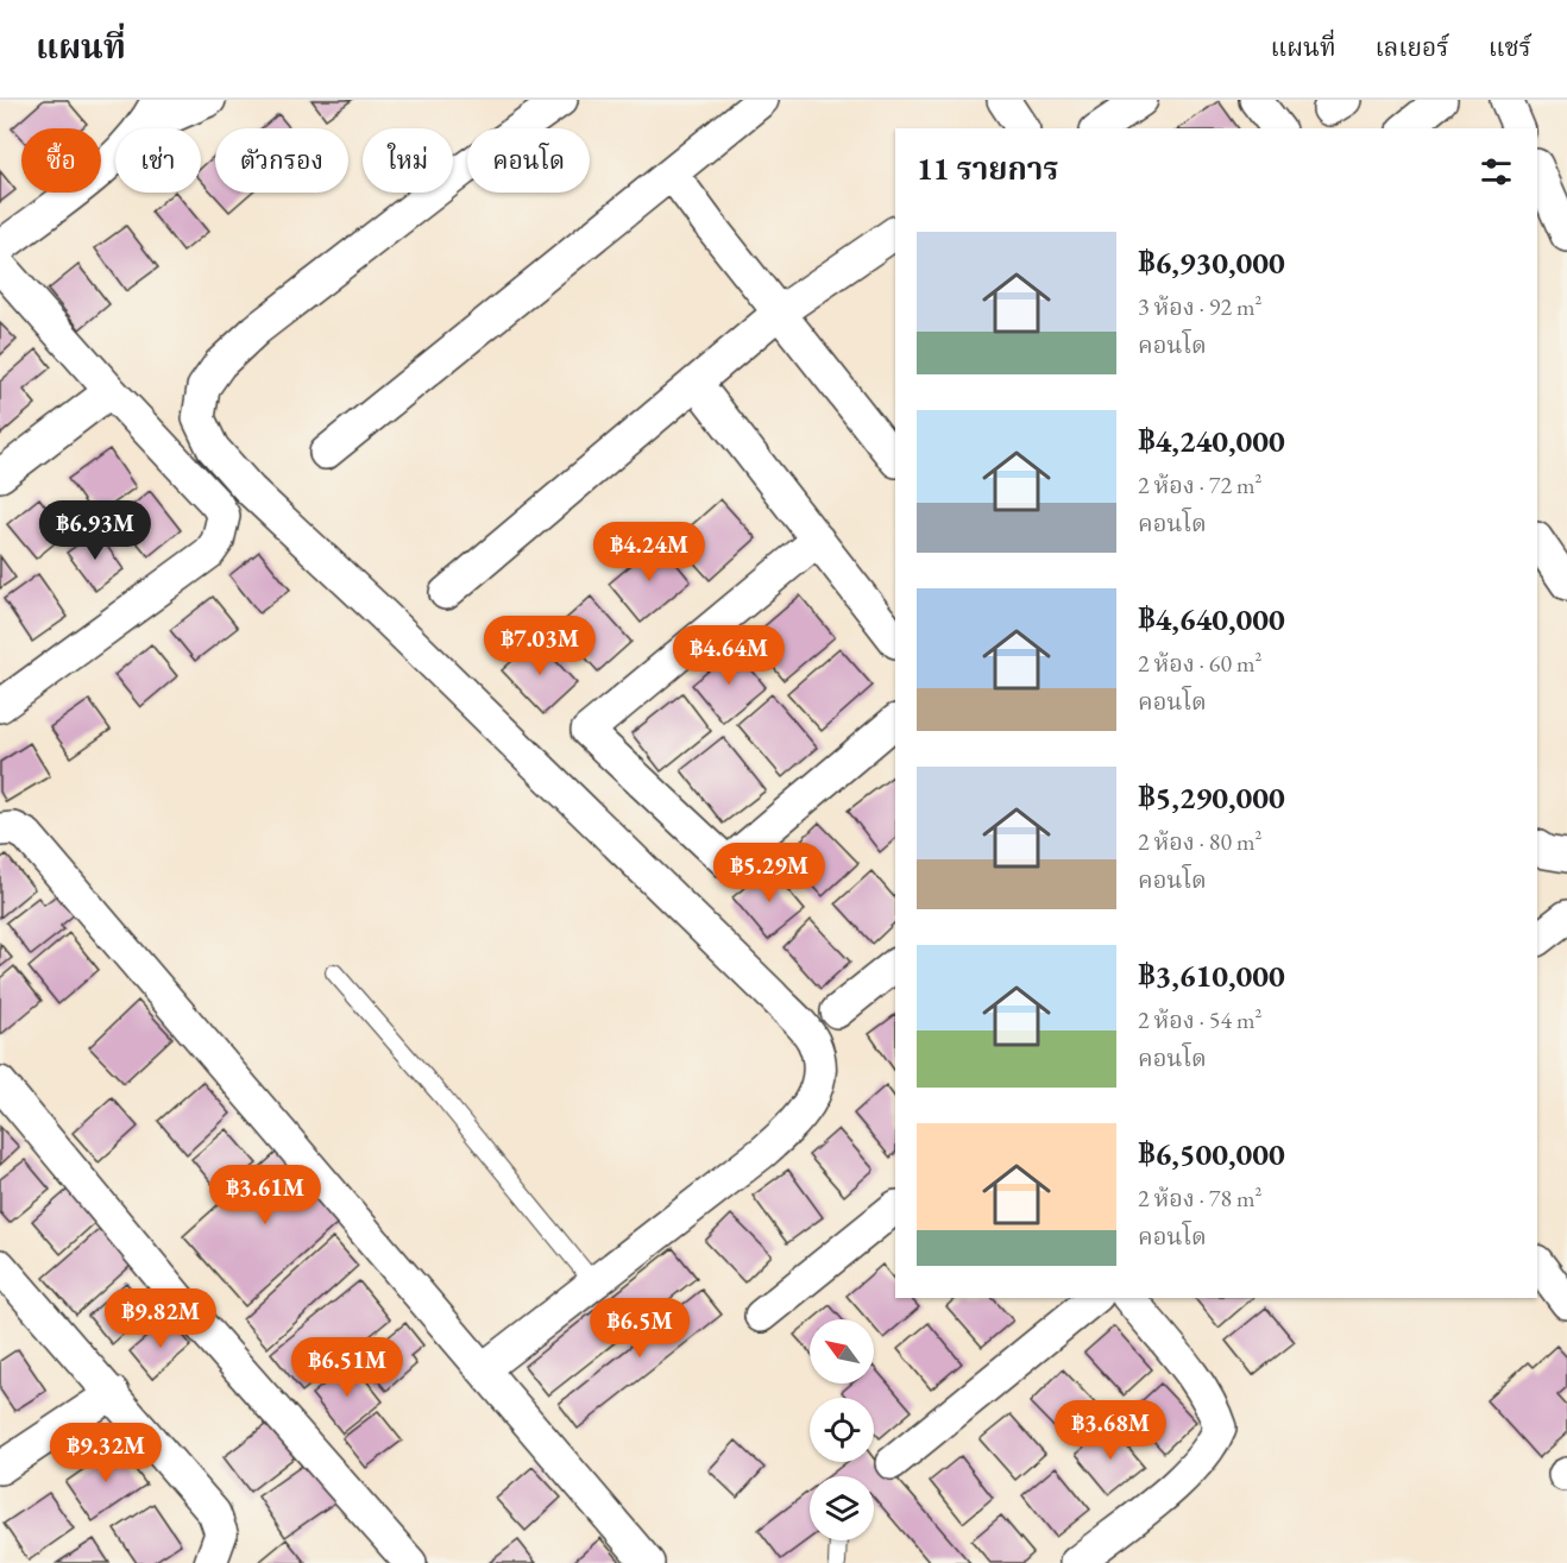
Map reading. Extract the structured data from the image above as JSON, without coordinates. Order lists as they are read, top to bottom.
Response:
{
  "north": "top left",
  "page": {
    "header": "แผนที่",
    "nav": ["แผนที่", "เลเยอร์", "แชร์"],
    "chip": [
      "ซื้อ",
      "เช่า",
      "ตัวกรอง",
      "ใหม่",
      "คอนโด"
    ],
    "heading": "11 รายการ",
    "list": [
      {
        "name": "฿6,930,000",
        "note": "3 ห้อง · 92 m² · คอนโด"
      },
      {
        "name": "฿4,240,000",
        "note": "2 ห้อง · 72 m² · คอนโด"
      },
      {
        "name": "฿4,640,000",
        "note": "2 ห้อง · 60 m² · คอนโด"
      },
      {
        "name": "฿5,290,000",
        "note": "2 ห้อง · 80 m² · คอนโด"
      },
      {
        "name": "฿3,610,000",
        "note": "2 ห้อง · 54 m² · คอนโด"
      },
      {
        "name": "฿6,500,000",
        "note": "2 ห้อง · 78 m² · คอนโด"
      }
    ],
    "price": [
      "฿6.93M",
      "฿4.24M",
      "฿7.03M",
      "฿4.64M",
      "฿5.29M",
      "฿3.61M",
      "฿9.82M",
      "฿6.5M",
      "฿6.51M",
      "฿3.68M",
      "฿9.32M"
    ]
  }
}
